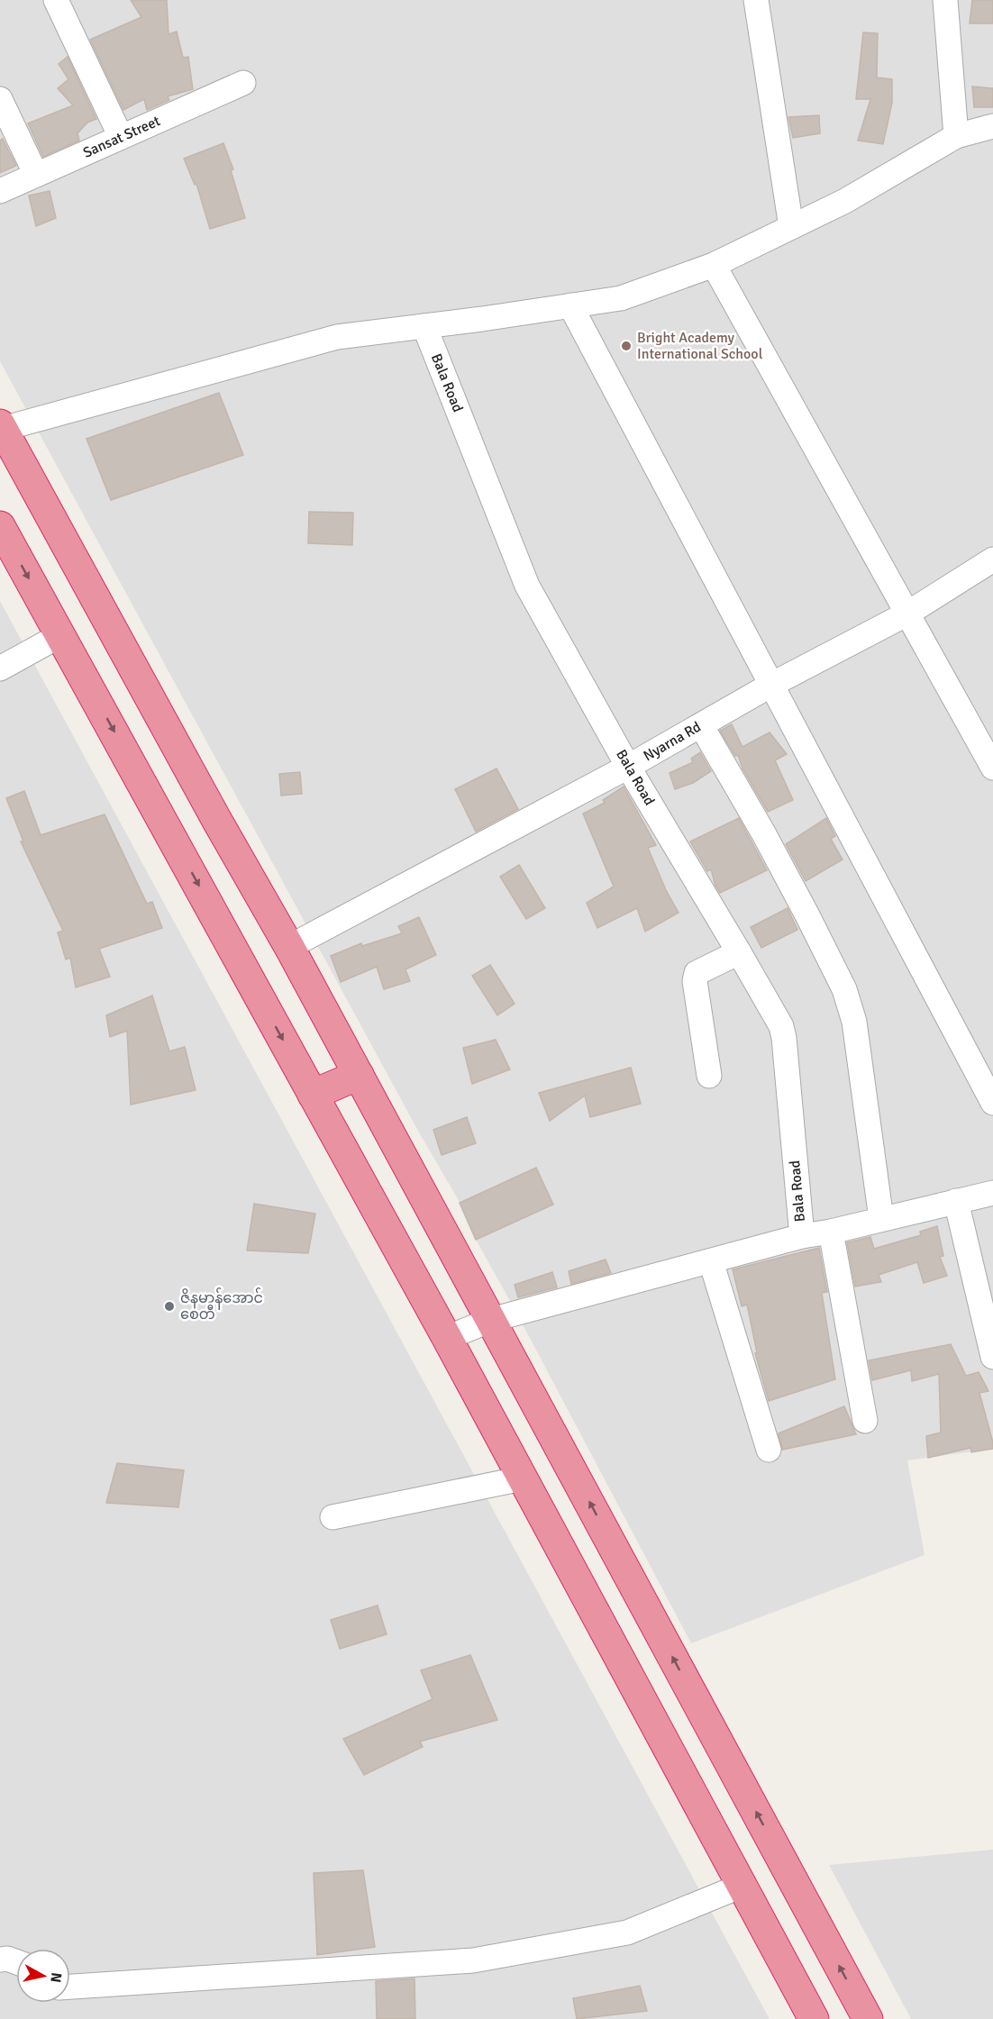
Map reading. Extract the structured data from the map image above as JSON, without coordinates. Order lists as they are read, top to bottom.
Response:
{
  "streets": {
    "street": ["Sansat Street", "Bala Road", "Nyarna Rd"]
  },
  "crossings": [
    ["Bala Road", "Nyarna Rd"]
  ],
  "places": ["Bright Academy International School", "ဇိနမာန်အောင် စေတီ"],
  "north": "right"
}
